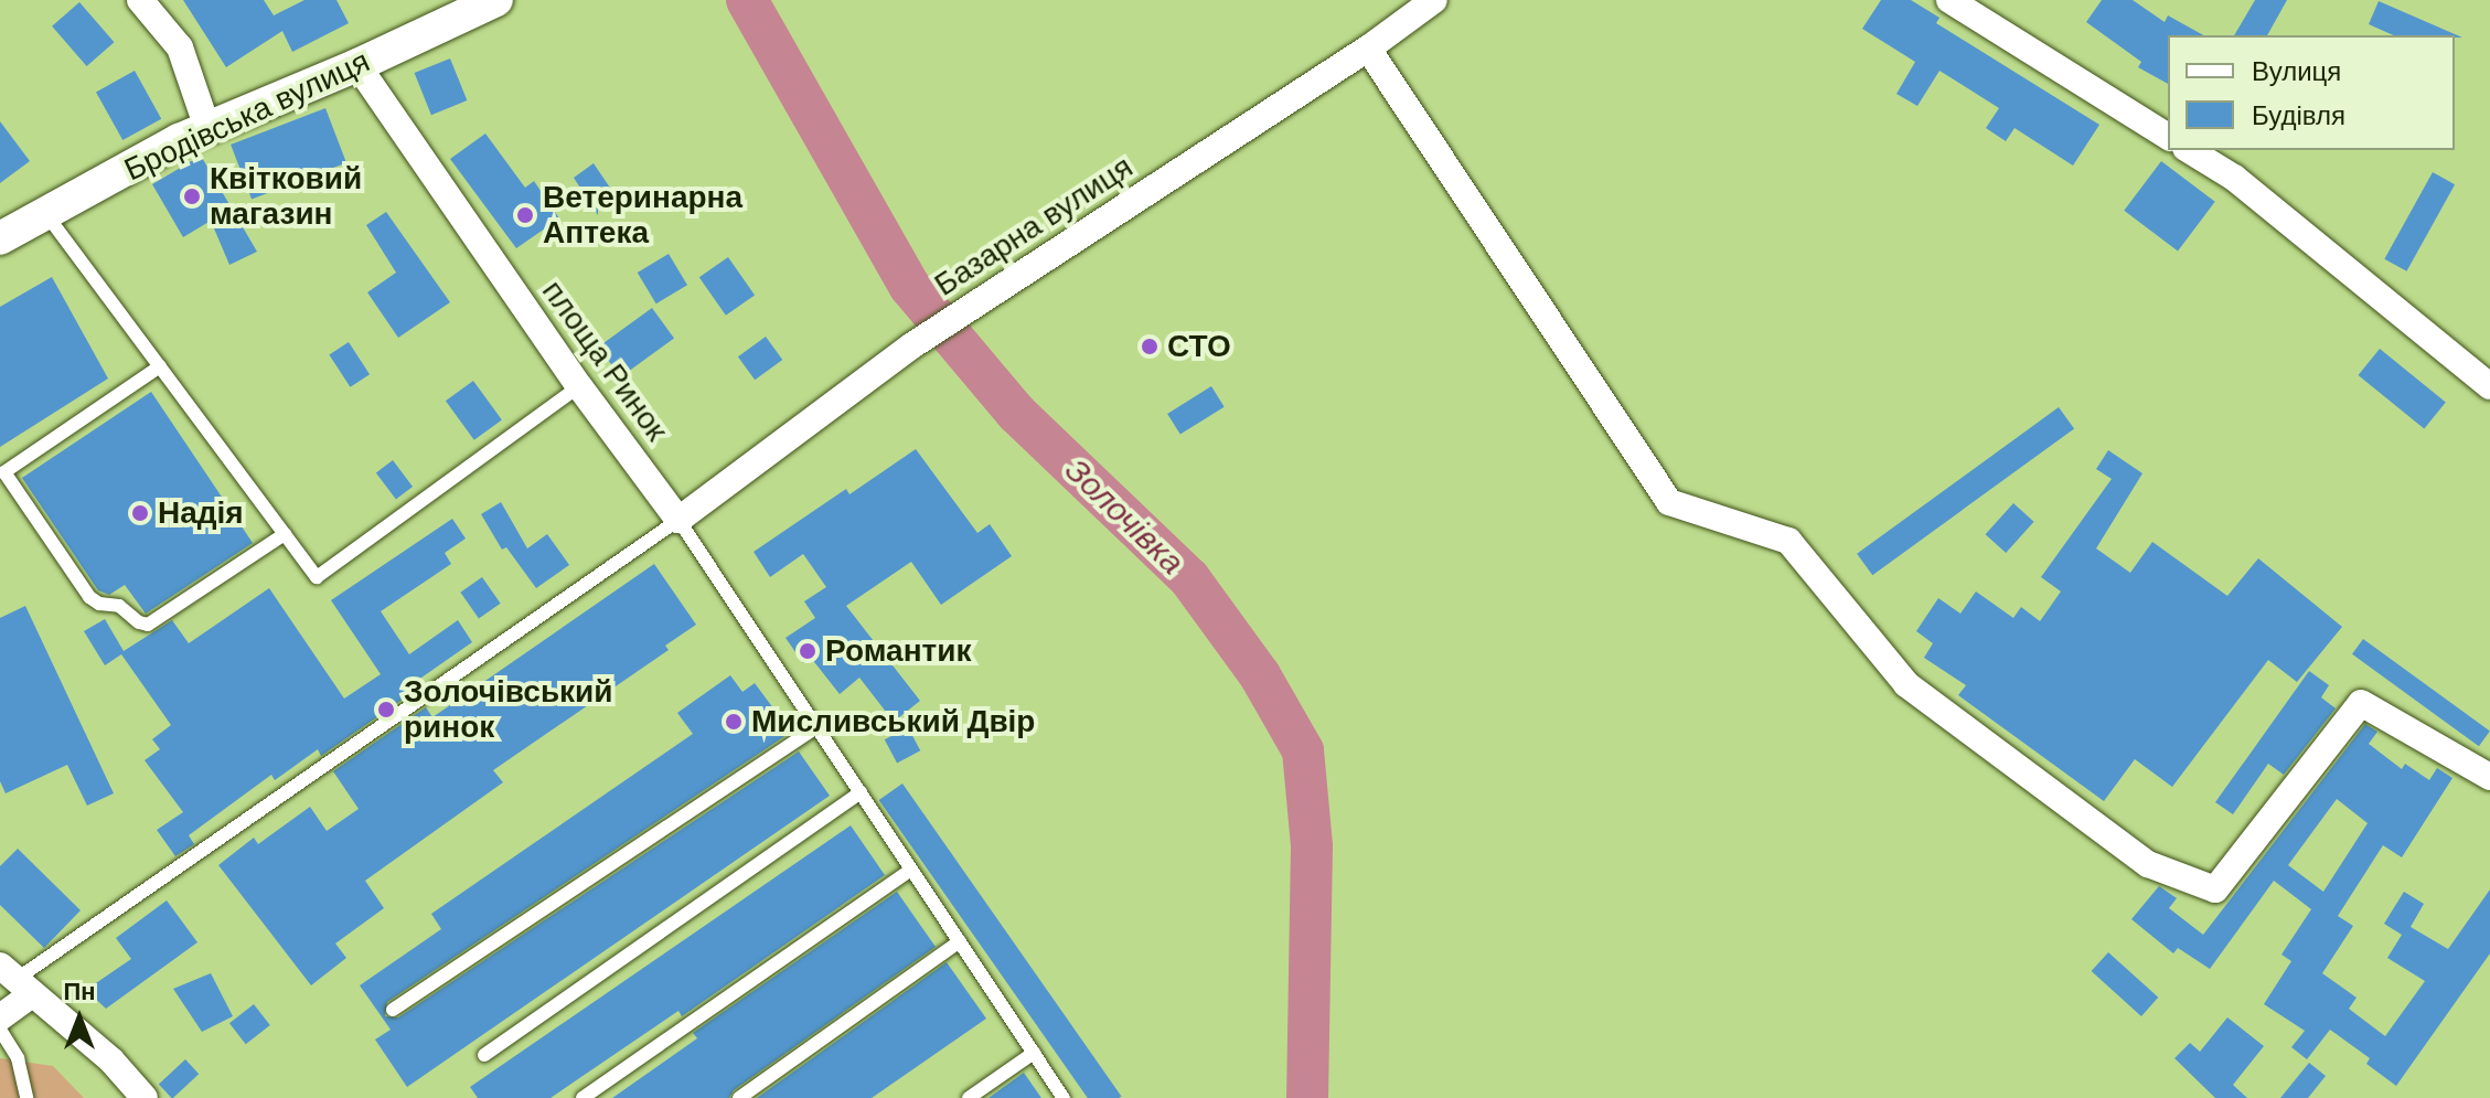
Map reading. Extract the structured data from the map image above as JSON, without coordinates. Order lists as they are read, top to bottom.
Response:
{
  "streets": {
    "street": ["Бродівська вулиця", "Базарна вулиця", "площа Ринок"]
  },
  "crossings": [
    ["Бродівська вулиця", "площа Ринок"],
    ["Базарна вулиця", "площа Ринок"]
  ],
  "water": ["Золочівка"],
  "places": [
    "Квітковий магазин",
    "Ветеринарна Аптека",
    "СТО",
    "Надія",
    "Романтик",
    "Золочівський ринок",
    "Мисливський Двір"
  ],
  "legend": ["Вулиця", "Будівля"],
  "north": "top"
}
